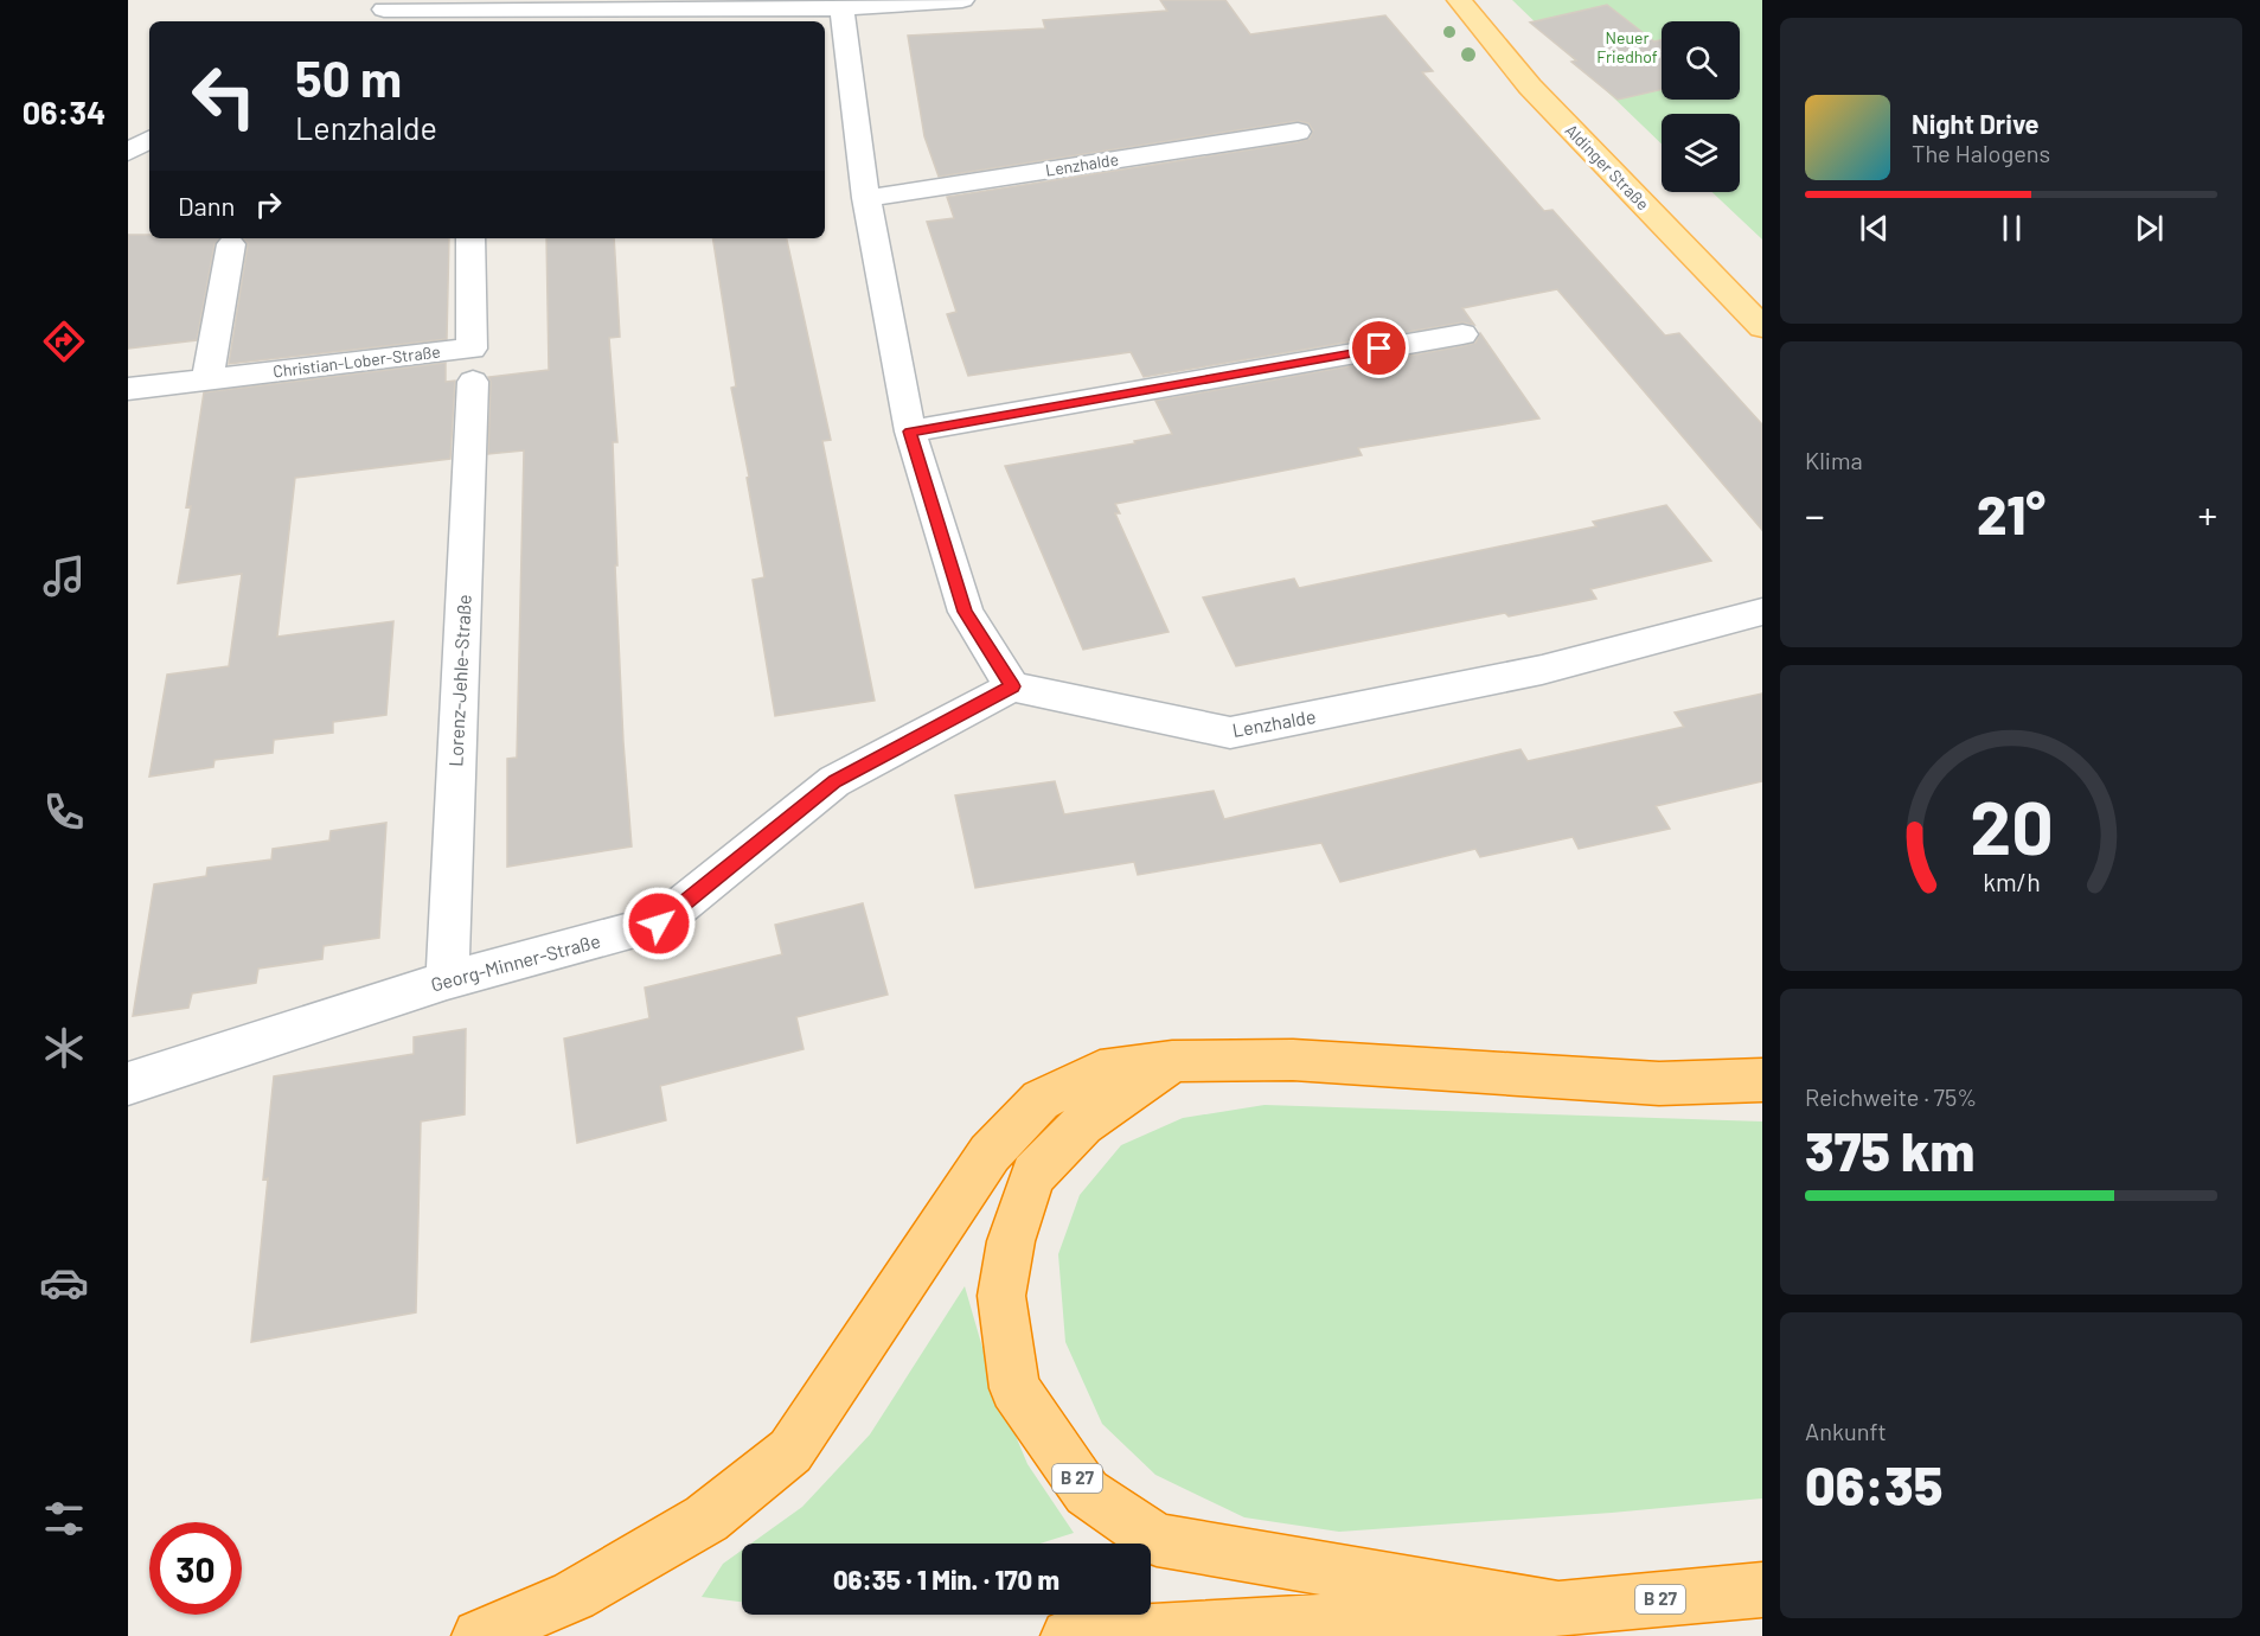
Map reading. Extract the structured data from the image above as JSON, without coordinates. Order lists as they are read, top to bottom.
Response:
{
  "streets": {
    "highway": ["B 27"],
    "main road": ["Aldinger Straße"],
    "street": [
      "Lenzhalde",
      "Christian-Lober-Straße",
      "Lorenz-Jehle-Straße",
      "Georg-Minner-Straße"
    ]
  },
  "crossings": [
    ["Lenzhalde", "Georg-Minner-Straße"],
    ["Lorenz-Jehle-Straße", "Georg-Minner-Straße"]
  ],
  "parks": ["Neuer Friedhof"],
  "page": {
    "tabs": "06:34",
    "turn": ["50 m", "Lenzhalde"],
    "song": ["Night Drive", "The Halogens"],
    "then": "Dann",
    "tile": [
      "Klima",
      ["Reichweite · 75%", "375 km"],
      ["Ankunft", "06:35"]
    ],
    "heat": ["−", "21°", "+"],
    "limit": "30",
    "trip": "06:35 · 1 Min. · 170 m",
    "gauge": ["20", "km/h"]
  }
}
